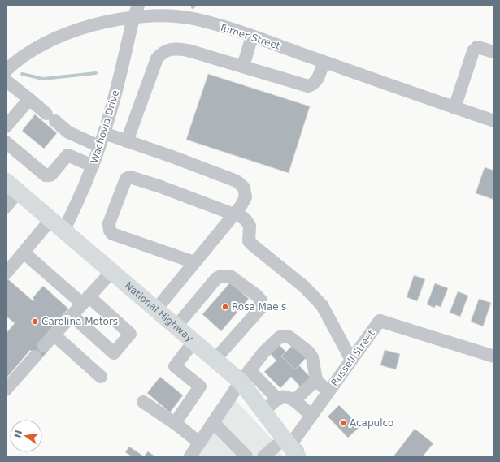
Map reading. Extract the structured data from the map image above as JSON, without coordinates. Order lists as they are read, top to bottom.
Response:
{
  "streets": {
    "main road": ["National Highway"],
    "street": ["Turner Street", "Wachovia Drive", "Russell Street"]
  },
  "crossings": [
    ["Turner Street", "Wachovia Drive"],
    ["Wachovia Drive", "National Highway"],
    ["National Highway", "Russell Street"]
  ],
  "places": ["Rosa Mae's", "Carolina Motors", "Acapulco"],
  "north": "left"
}
